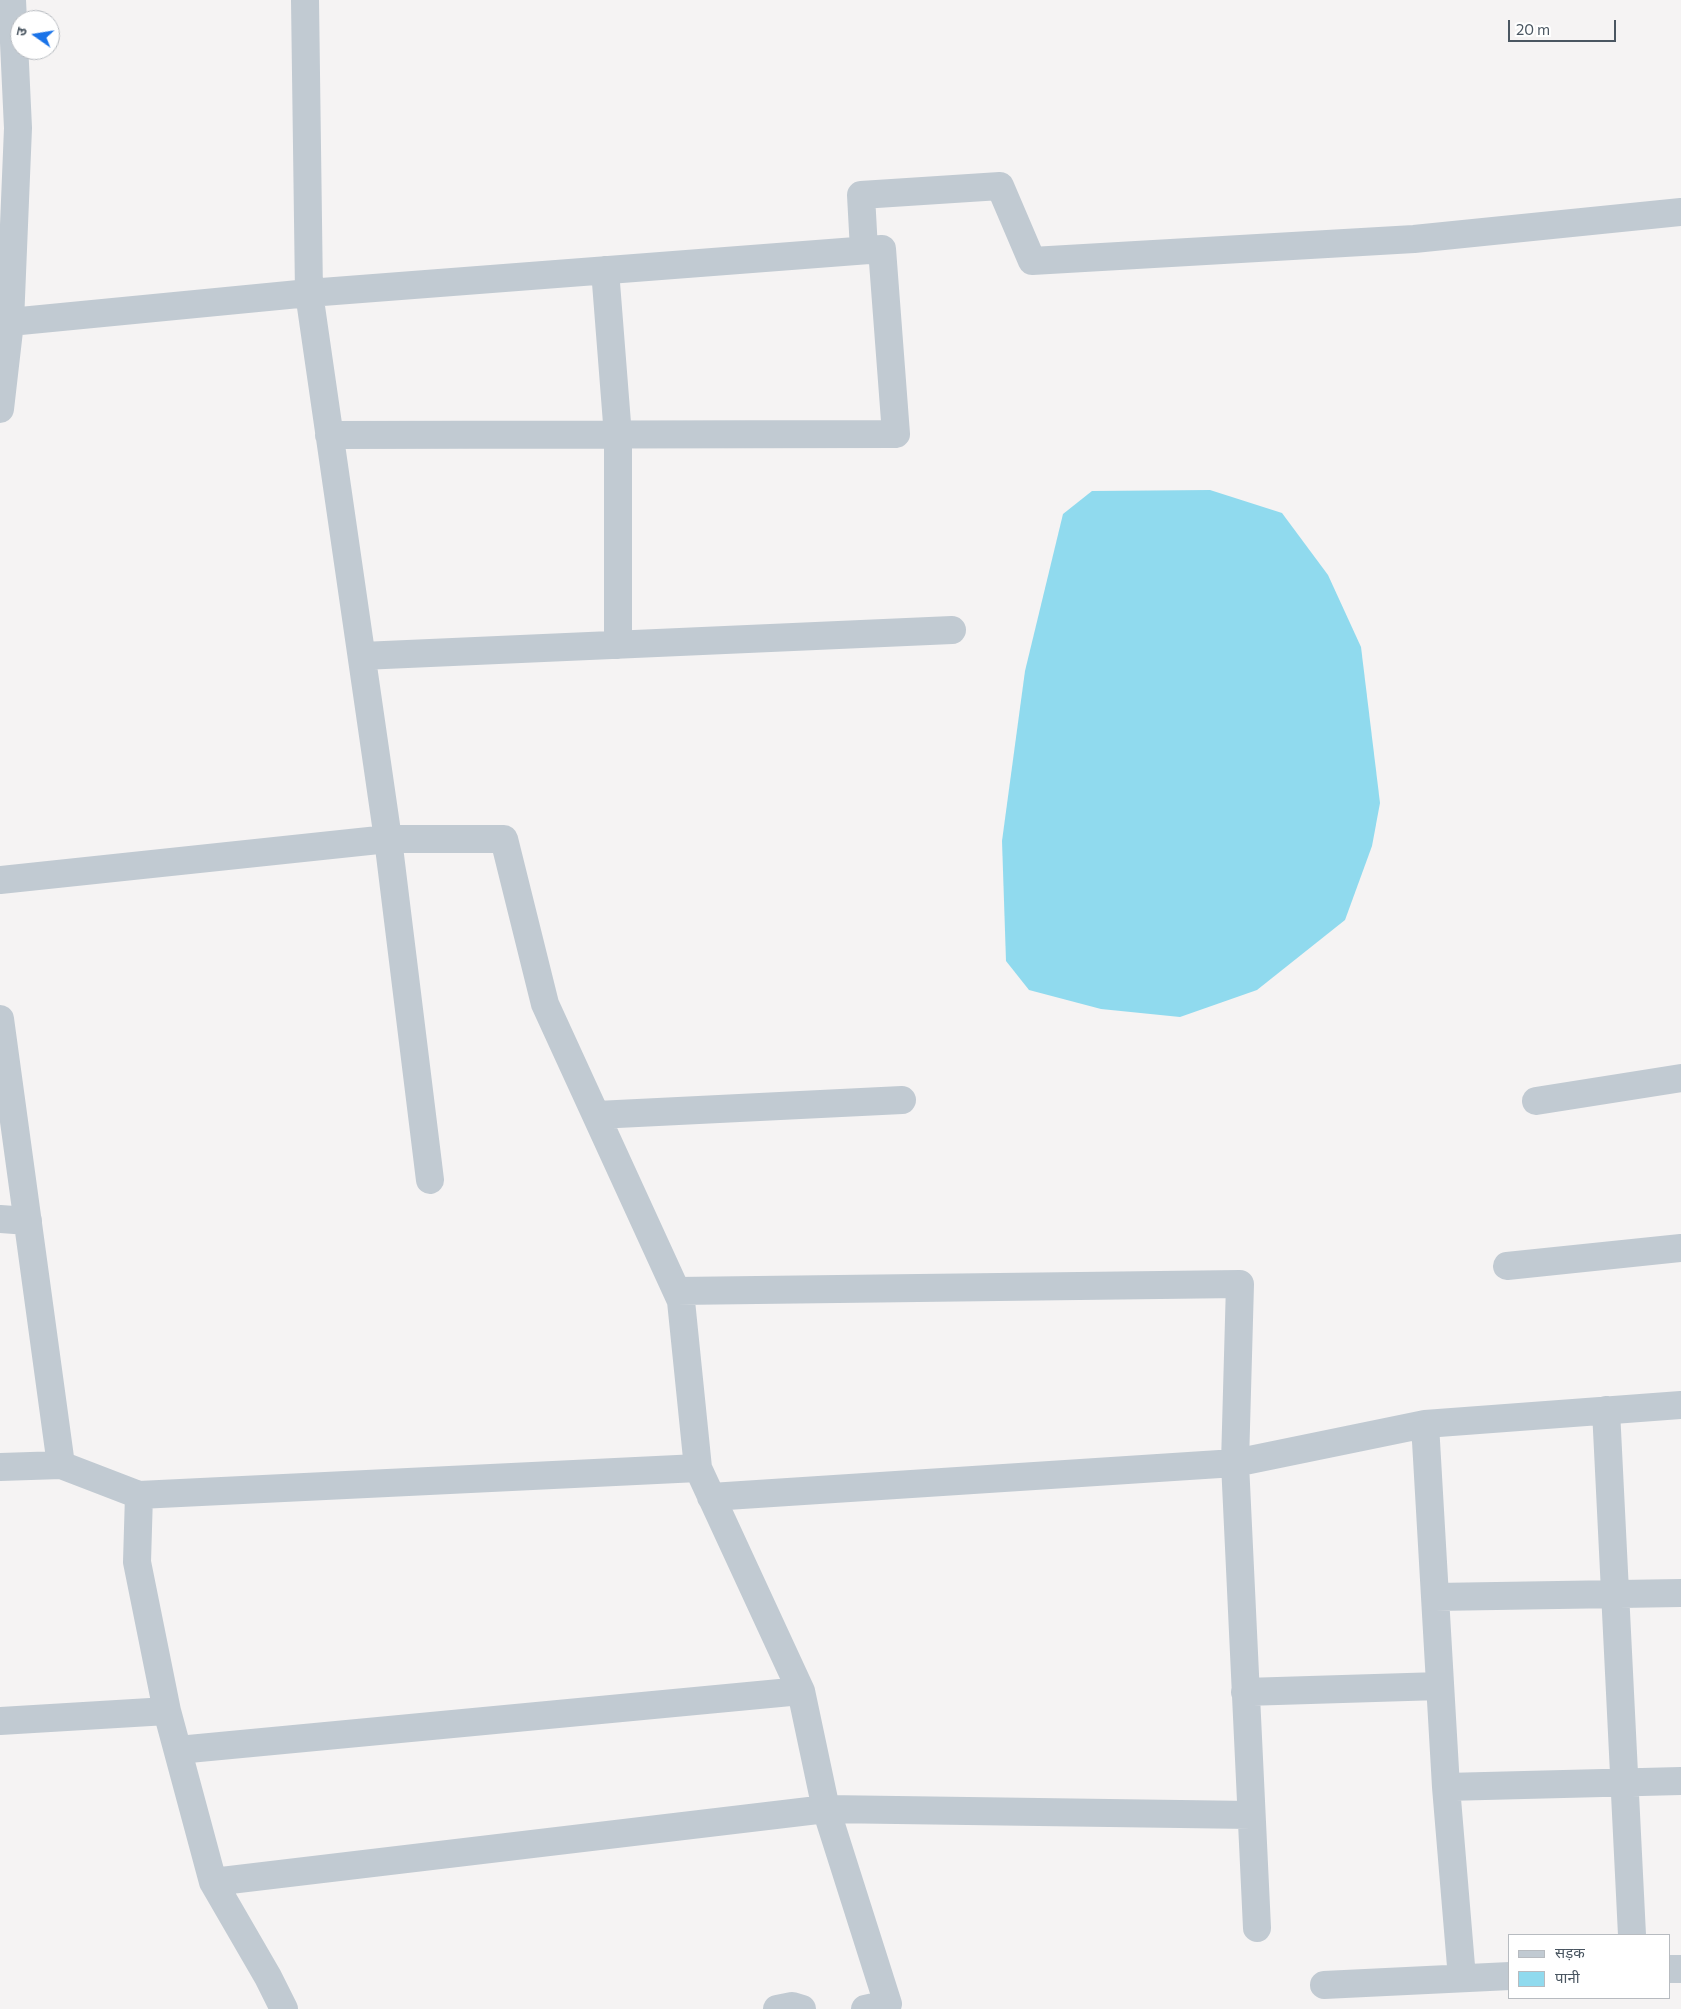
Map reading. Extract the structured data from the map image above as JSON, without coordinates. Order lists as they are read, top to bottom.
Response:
{
  "legend": ["सड़क", "पानी"],
  "scale_bar": "20 m",
  "north": "left"
}
